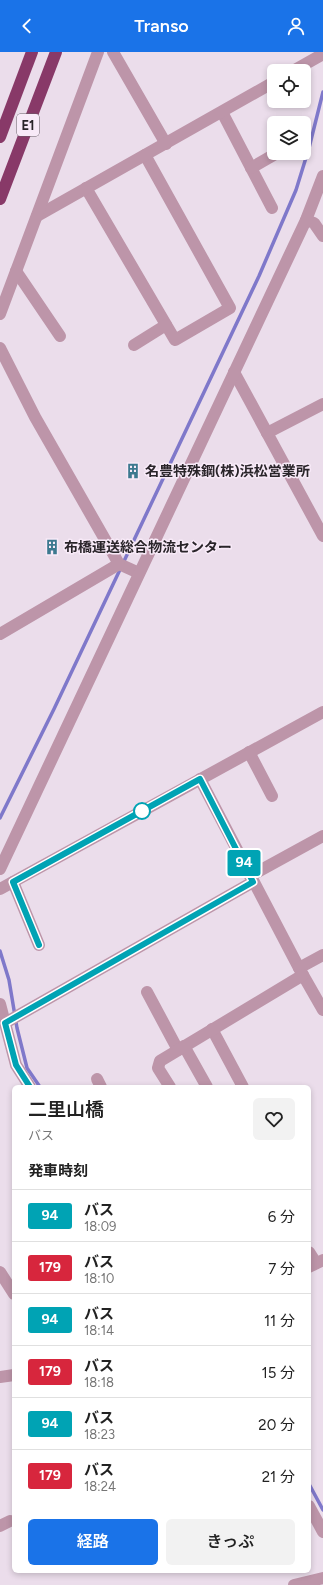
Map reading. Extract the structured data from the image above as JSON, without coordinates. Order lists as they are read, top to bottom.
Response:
{
  "streets": {
    "highway": ["E1"]
  },
  "places": {
    "building": ["名豊特殊鋼(株)浜松営業所", "布橋運送総合物流センター"]
  },
  "lines": ["bus line 94"],
  "page": {
    "header": "Transo",
    "on_map": "94",
    "heading": [
      ["二里山橋", "バス"],
      "発車時刻"
    ],
    "list": [
      {
        "mark": "94",
        "name": "バス",
        "note": "18:09",
        "value": "6 分"
      },
      {
        "mark": "179",
        "name": "バス",
        "note": "18:10",
        "value": "7 分"
      },
      {
        "mark": "94",
        "name": "バス",
        "note": "18:14",
        "value": "11 分"
      },
      {
        "mark": "179",
        "name": "バス",
        "note": "18:18",
        "value": "15 分"
      },
      {
        "mark": "94",
        "name": "バス",
        "note": "18:23",
        "value": "20 分"
      },
      {
        "mark": "179",
        "name": "バス",
        "note": "18:24",
        "value": "21 分"
      }
    ],
    "buttons": ["経路", "きっぷ"]
  }
}
